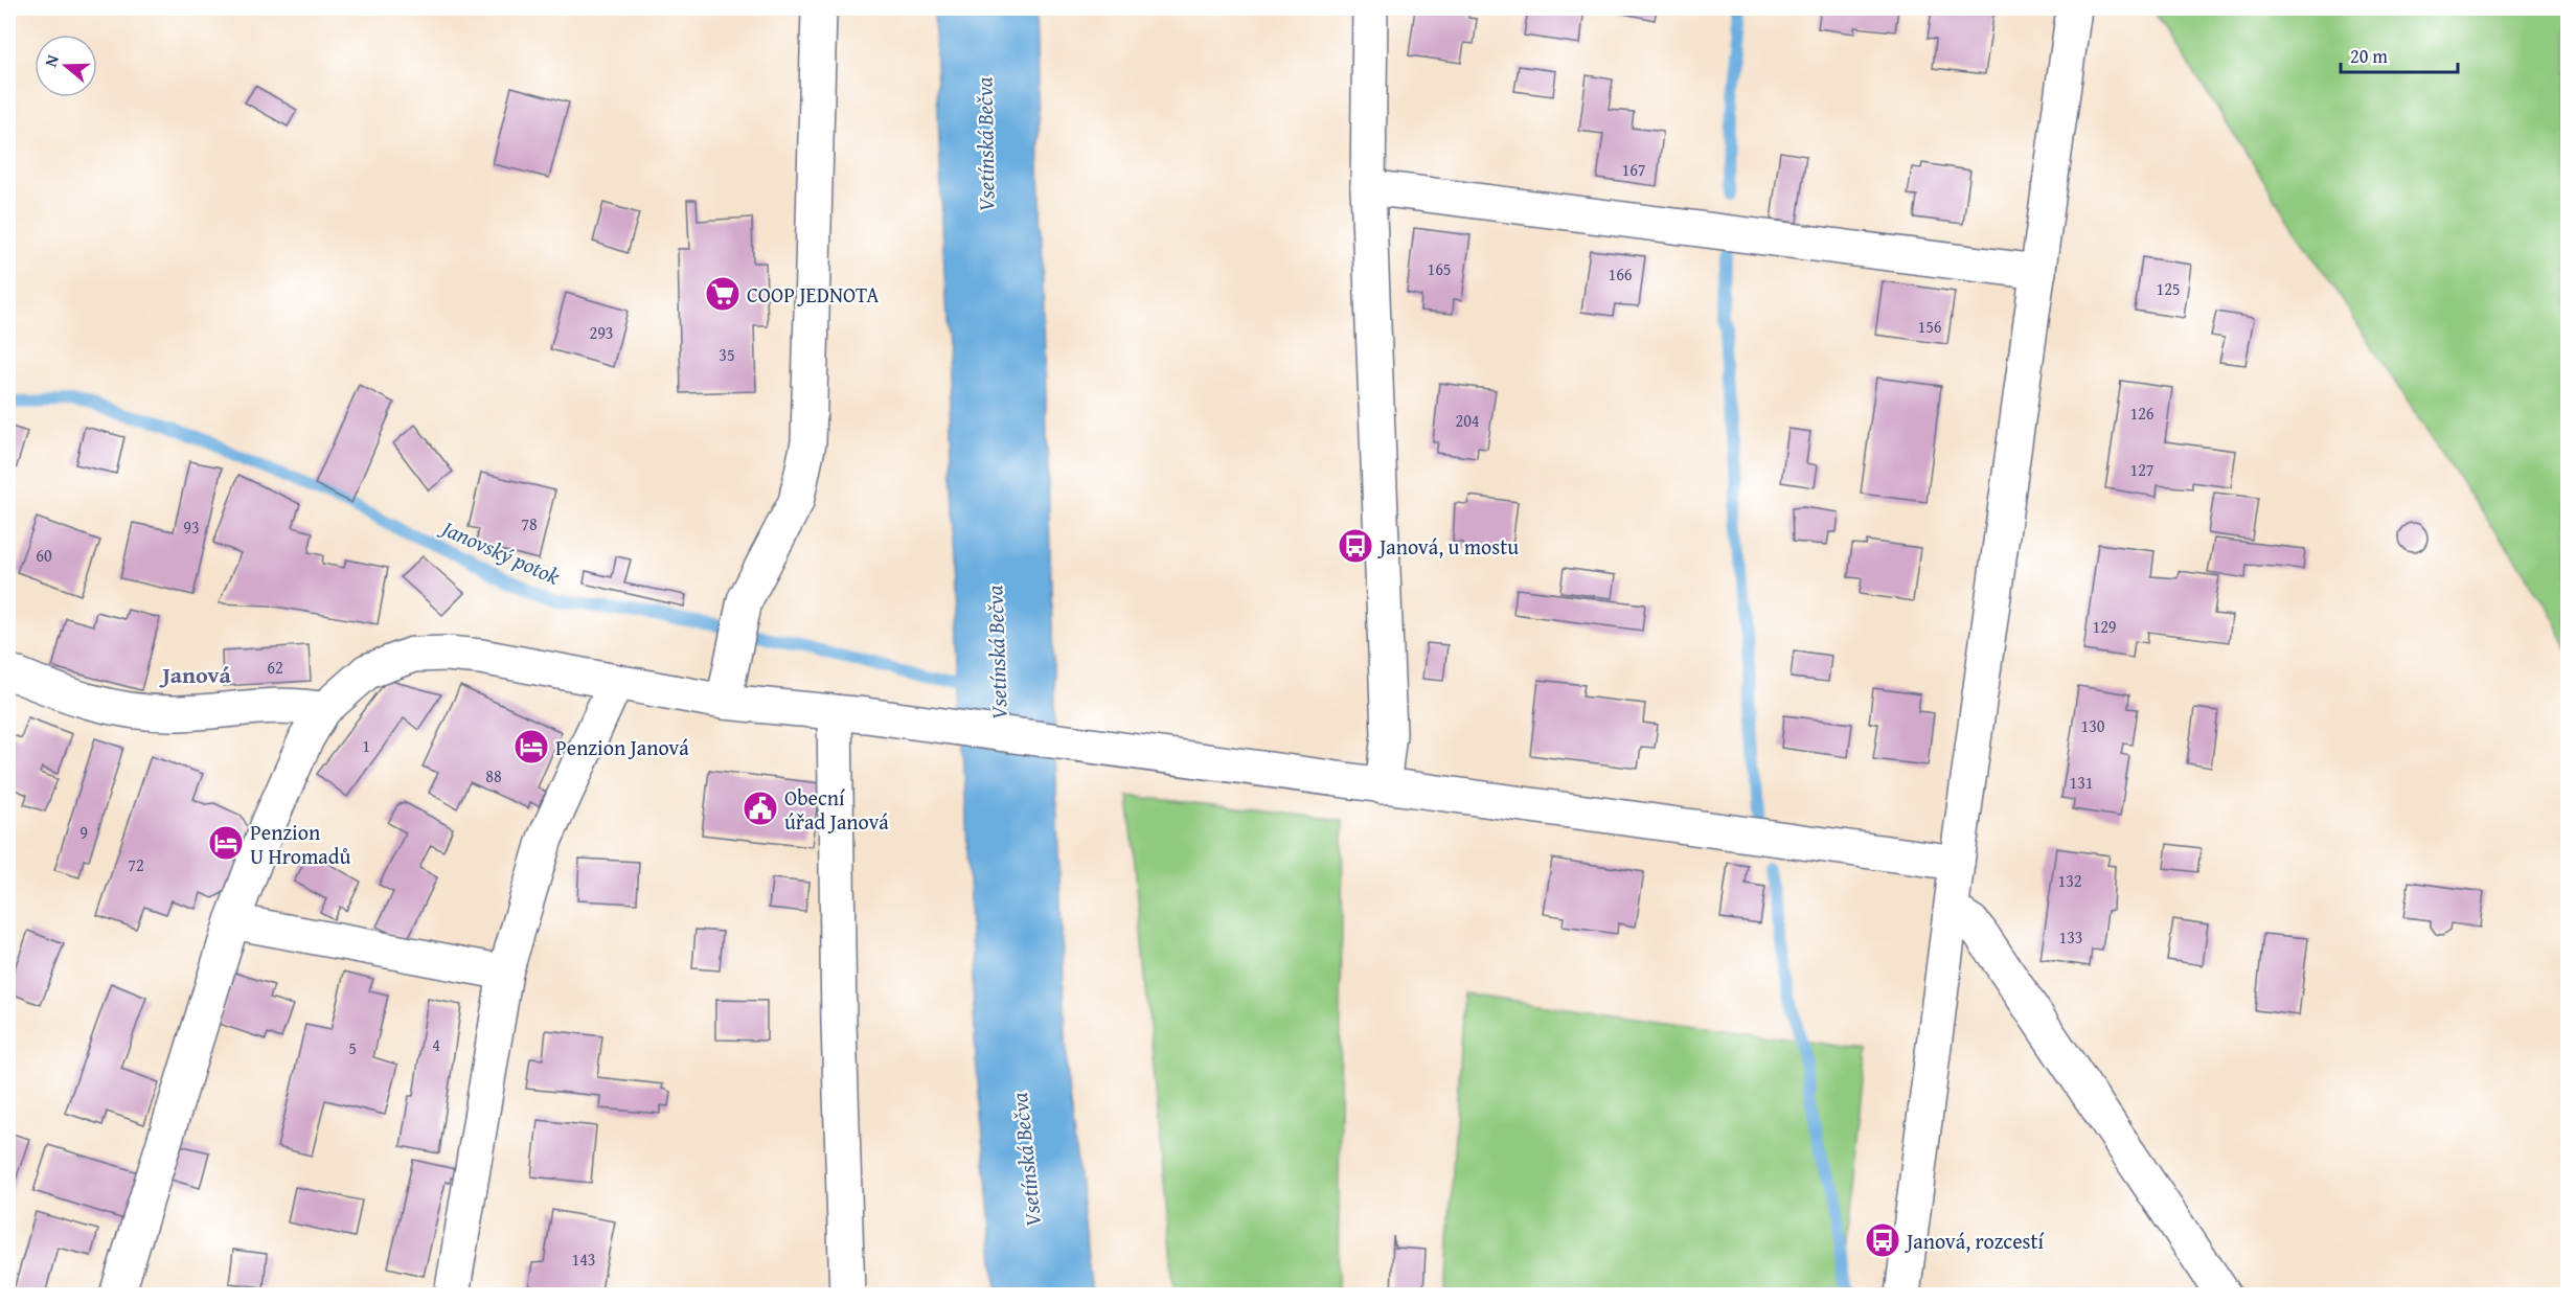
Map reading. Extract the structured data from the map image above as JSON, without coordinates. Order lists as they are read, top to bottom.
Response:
{
  "districts": ["Janová"],
  "water": ["Vsetínská Bečva", "Janovský potok"],
  "places": {
    "supermarket": ["COOP JEDNOTA"],
    "bus stop": ["Janová, u mostu", "Janová, rozcestí"],
    "hotel": ["Penzion Janová", "Penzion U Hromadů"],
    "public building": ["Obecní úřad Janová"]
  },
  "house_numbers": [
    "167",
    "165",
    "166",
    "125",
    "156",
    "293",
    "35",
    "126",
    "204",
    "127",
    "78",
    "93",
    "60",
    "129",
    "62",
    "130",
    "1",
    "88",
    "131",
    "9",
    "72",
    "132",
    "133",
    "4",
    "5",
    "143"
  ],
  "scale_bar": "20 m",
  "north": "left"
}
